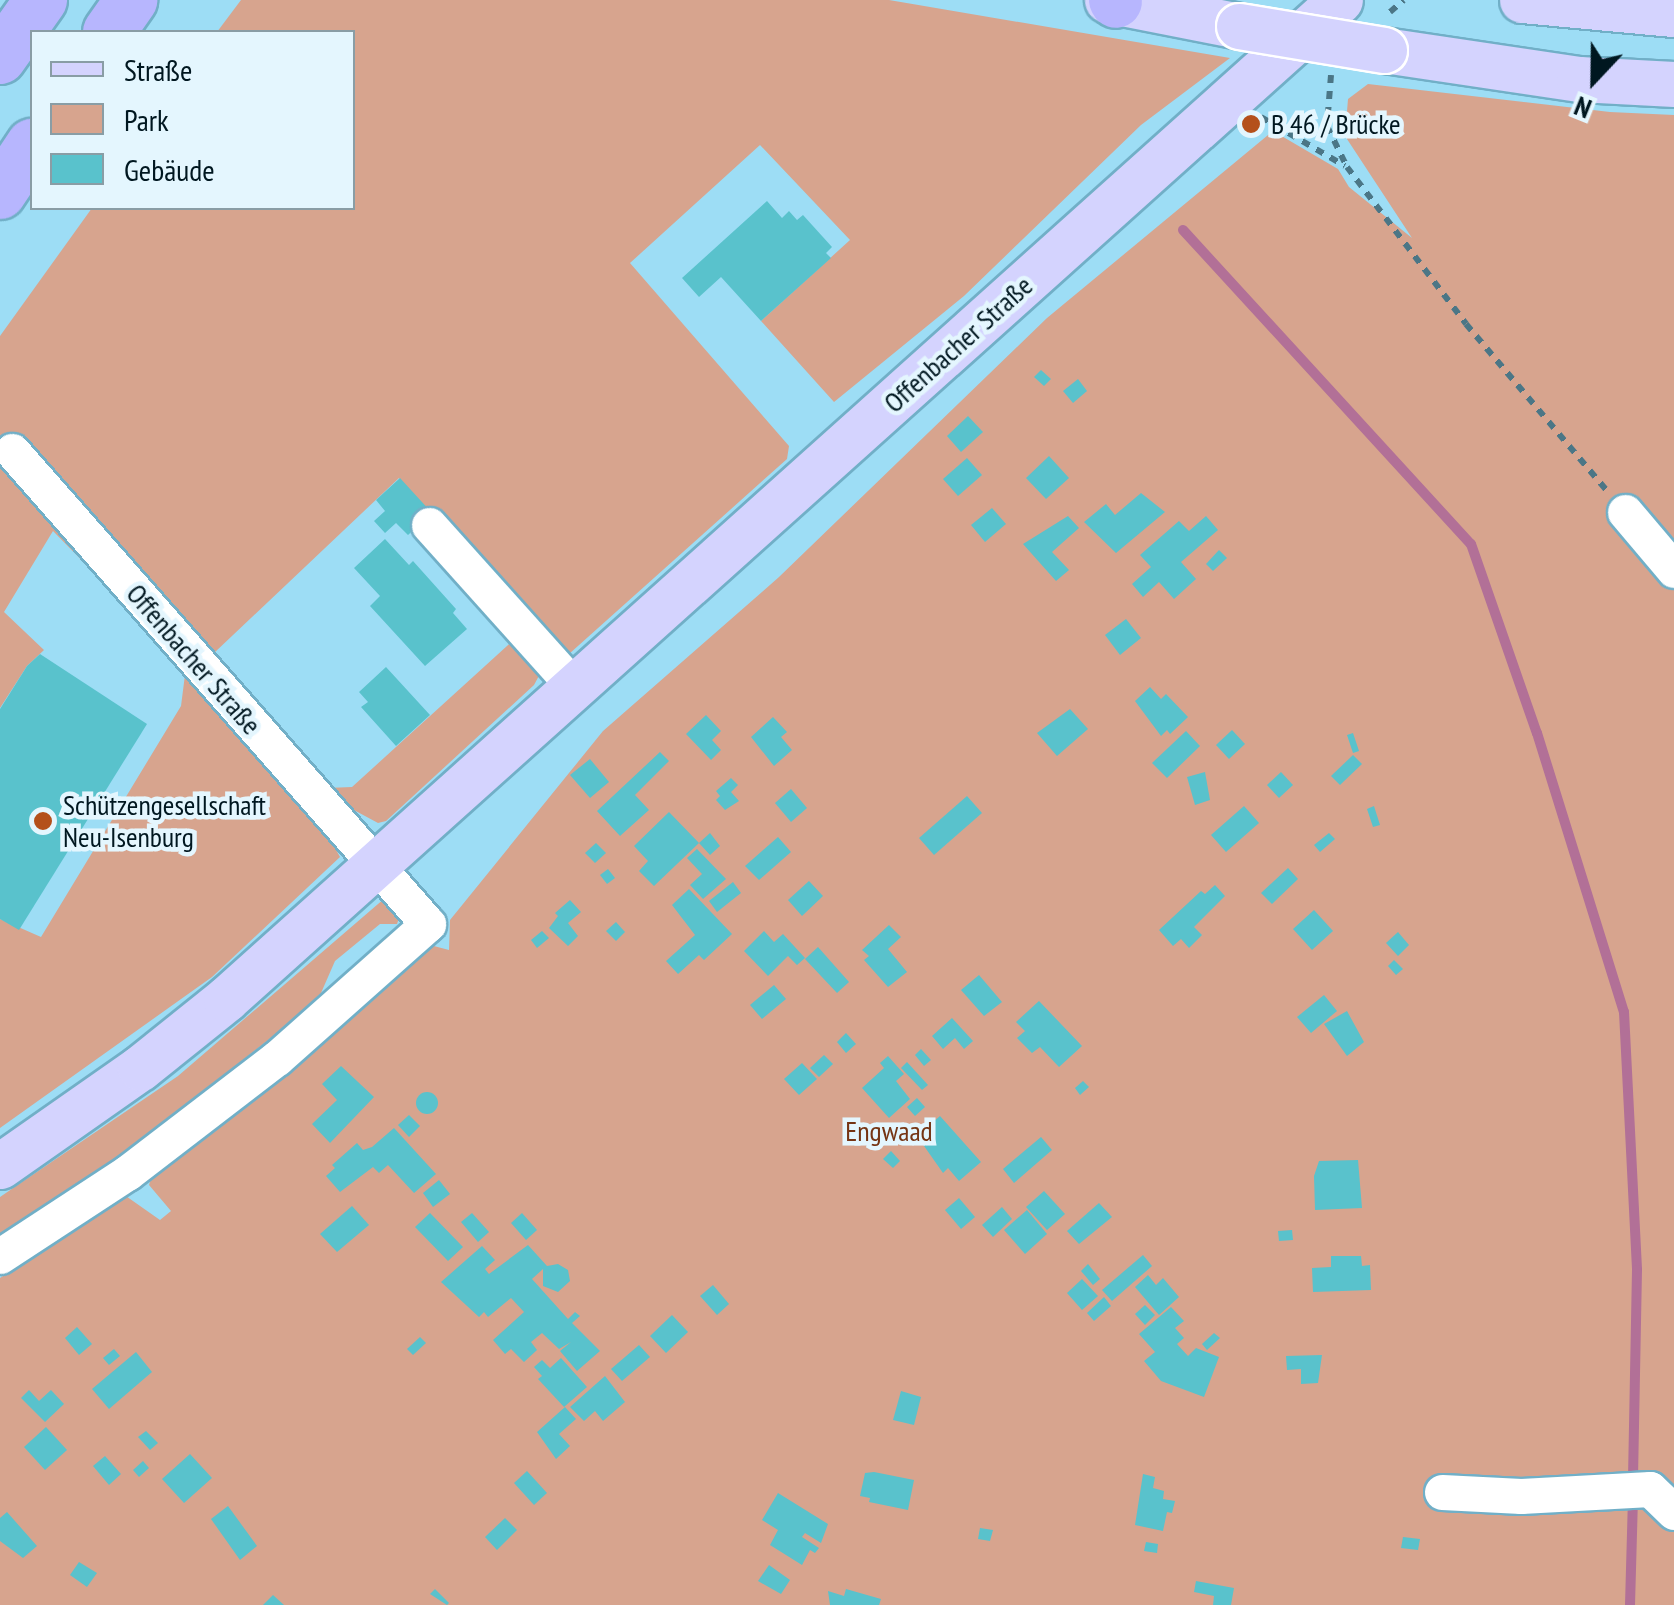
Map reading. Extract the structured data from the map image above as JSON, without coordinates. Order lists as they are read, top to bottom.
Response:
{
  "streets": {
    "main road": ["Offenbacher Straße"]
  },
  "parks": ["Engwaad"],
  "places": ["B 46 / Brücke", "Schützengesellschaft Neu-Isenburg"],
  "legend": ["Straße", "Park", "Gebäude"],
  "north": "bottom"
}
